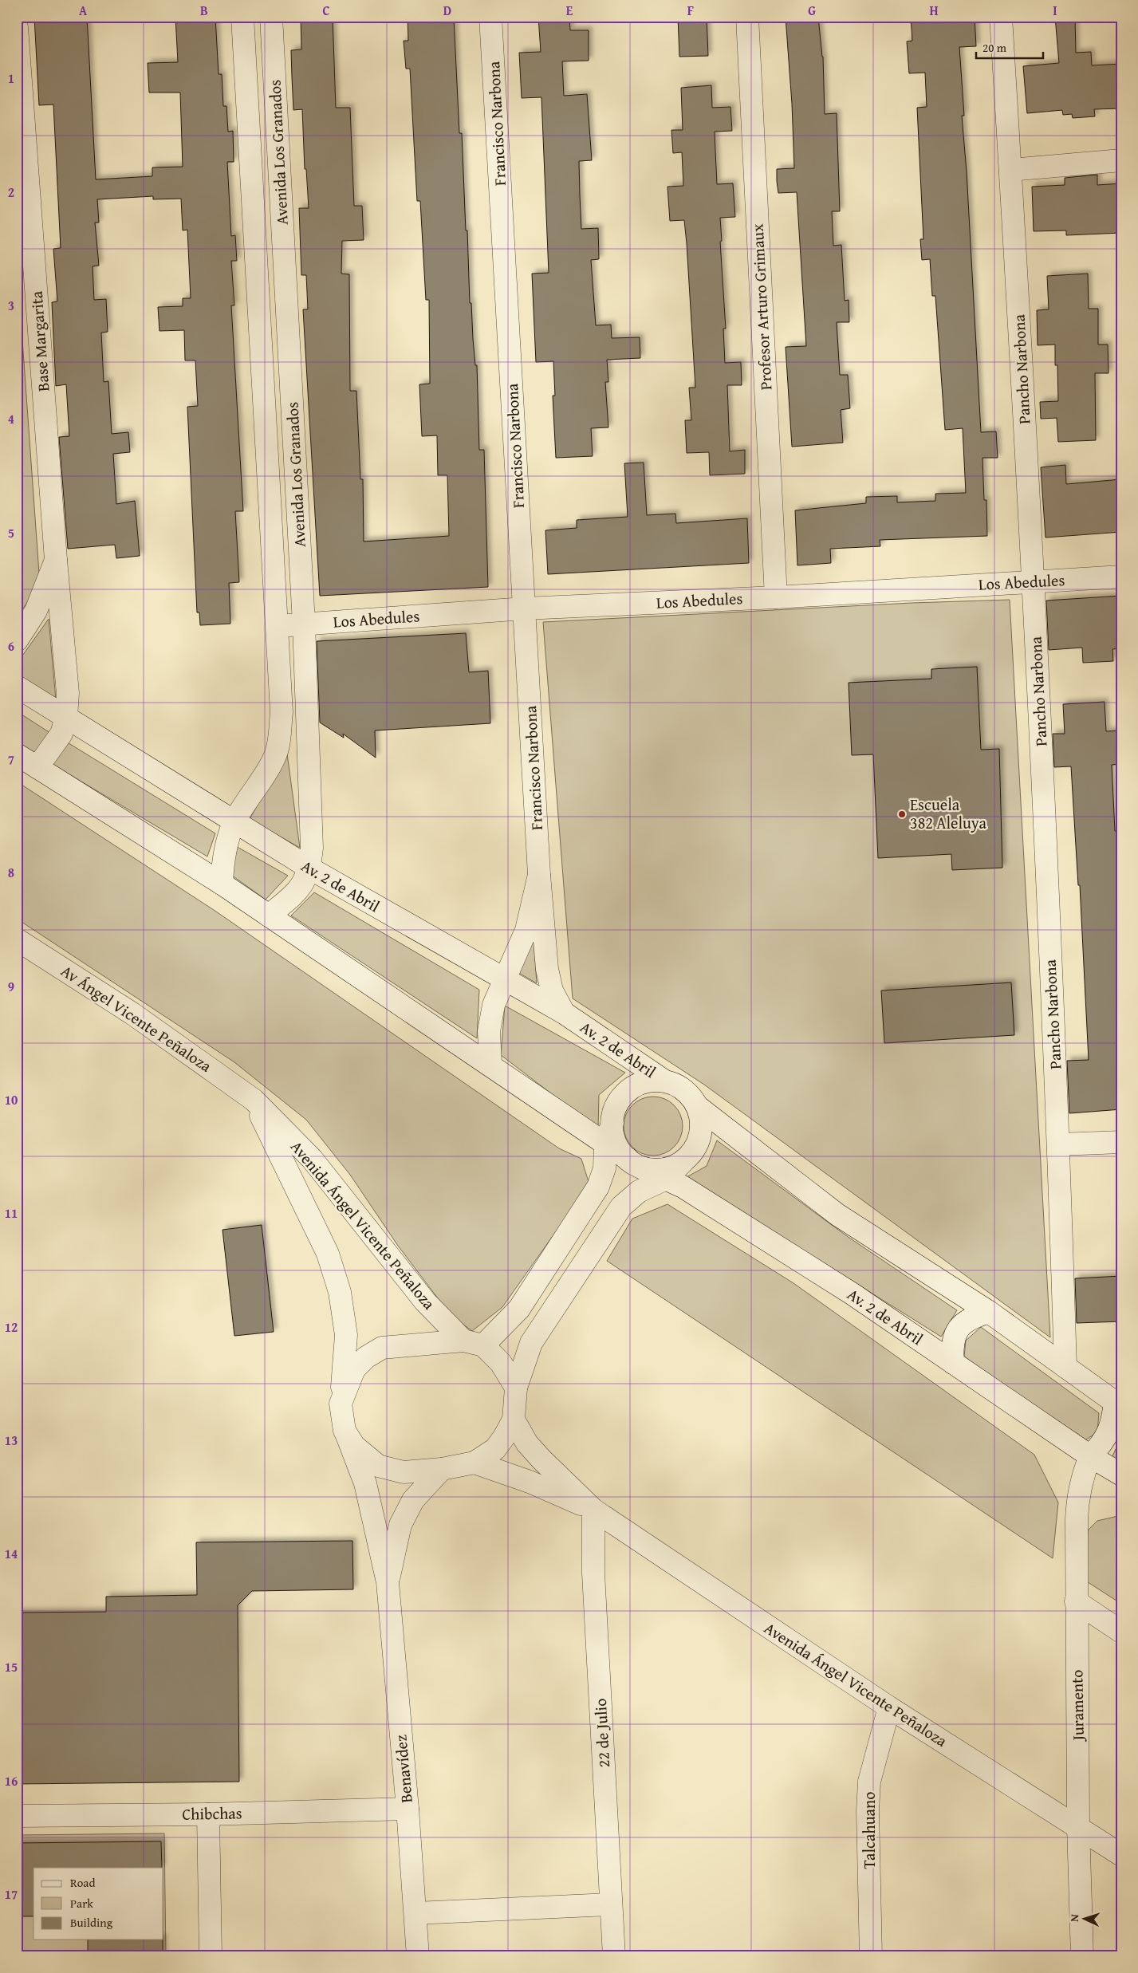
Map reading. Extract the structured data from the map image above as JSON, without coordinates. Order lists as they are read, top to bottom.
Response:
{
  "streets": {
    "street": [
      "Francisco Narbona",
      "Avenida Los Granados",
      "Profesor Arturo Grimaux",
      "Base Margarita",
      "Pancho Narbona",
      "Los Abedules",
      "Av. 2 de Abril",
      "Av Ángel Vicente Peñaloza",
      "Avenida Ángel Vicente Peñaloza",
      "Juramento",
      "22 de Julio",
      "Benavídez",
      "Chibchas",
      "Talcahuano"
    ]
  },
  "crossings": [
    ["Francisco Narbona", "Los Abedules"],
    ["Francisco Narbona", "Av. 2 de Abril"],
    ["Avenida Los Granados", "Los Abedules"],
    ["Avenida Los Granados", "Av. 2 de Abril"],
    ["Profesor Arturo Grimaux", "Los Abedules"],
    ["Base Margarita", "Av. 2 de Abril"],
    ["Pancho Narbona", "Los Abedules"],
    ["Av. 2 de Abril", "Juramento"],
    ["Av Ángel Vicente Peñaloza", "Avenida Ángel Vicente Peñaloza"],
    ["Avenida Ángel Vicente Peñaloza", "Juramento"],
    ["Avenida Ángel Vicente Peñaloza", "22 de Julio"],
    ["Avenida Ángel Vicente Peñaloza", "Benavídez"],
    ["Avenida Ángel Vicente Peñaloza", "Talcahuano"],
    ["Benavídez", "Chibchas"]
  ],
  "places": ["Escuela 382 Aleluya"],
  "legend": ["Road", "Park", "Building"],
  "scale_bar": "20 m",
  "north": "left",
  "grid": {
    "columns": [
      "A",
      "B",
      "C",
      "D",
      "E",
      "F",
      "G",
      "H",
      "I"
    ],
    "rows": [
      "1",
      "2",
      "3",
      "4",
      "5",
      "6",
      "7",
      "8",
      "9",
      "10",
      "11",
      "12",
      "13",
      "14",
      "15",
      "16",
      "17"
    ]
  }
}
